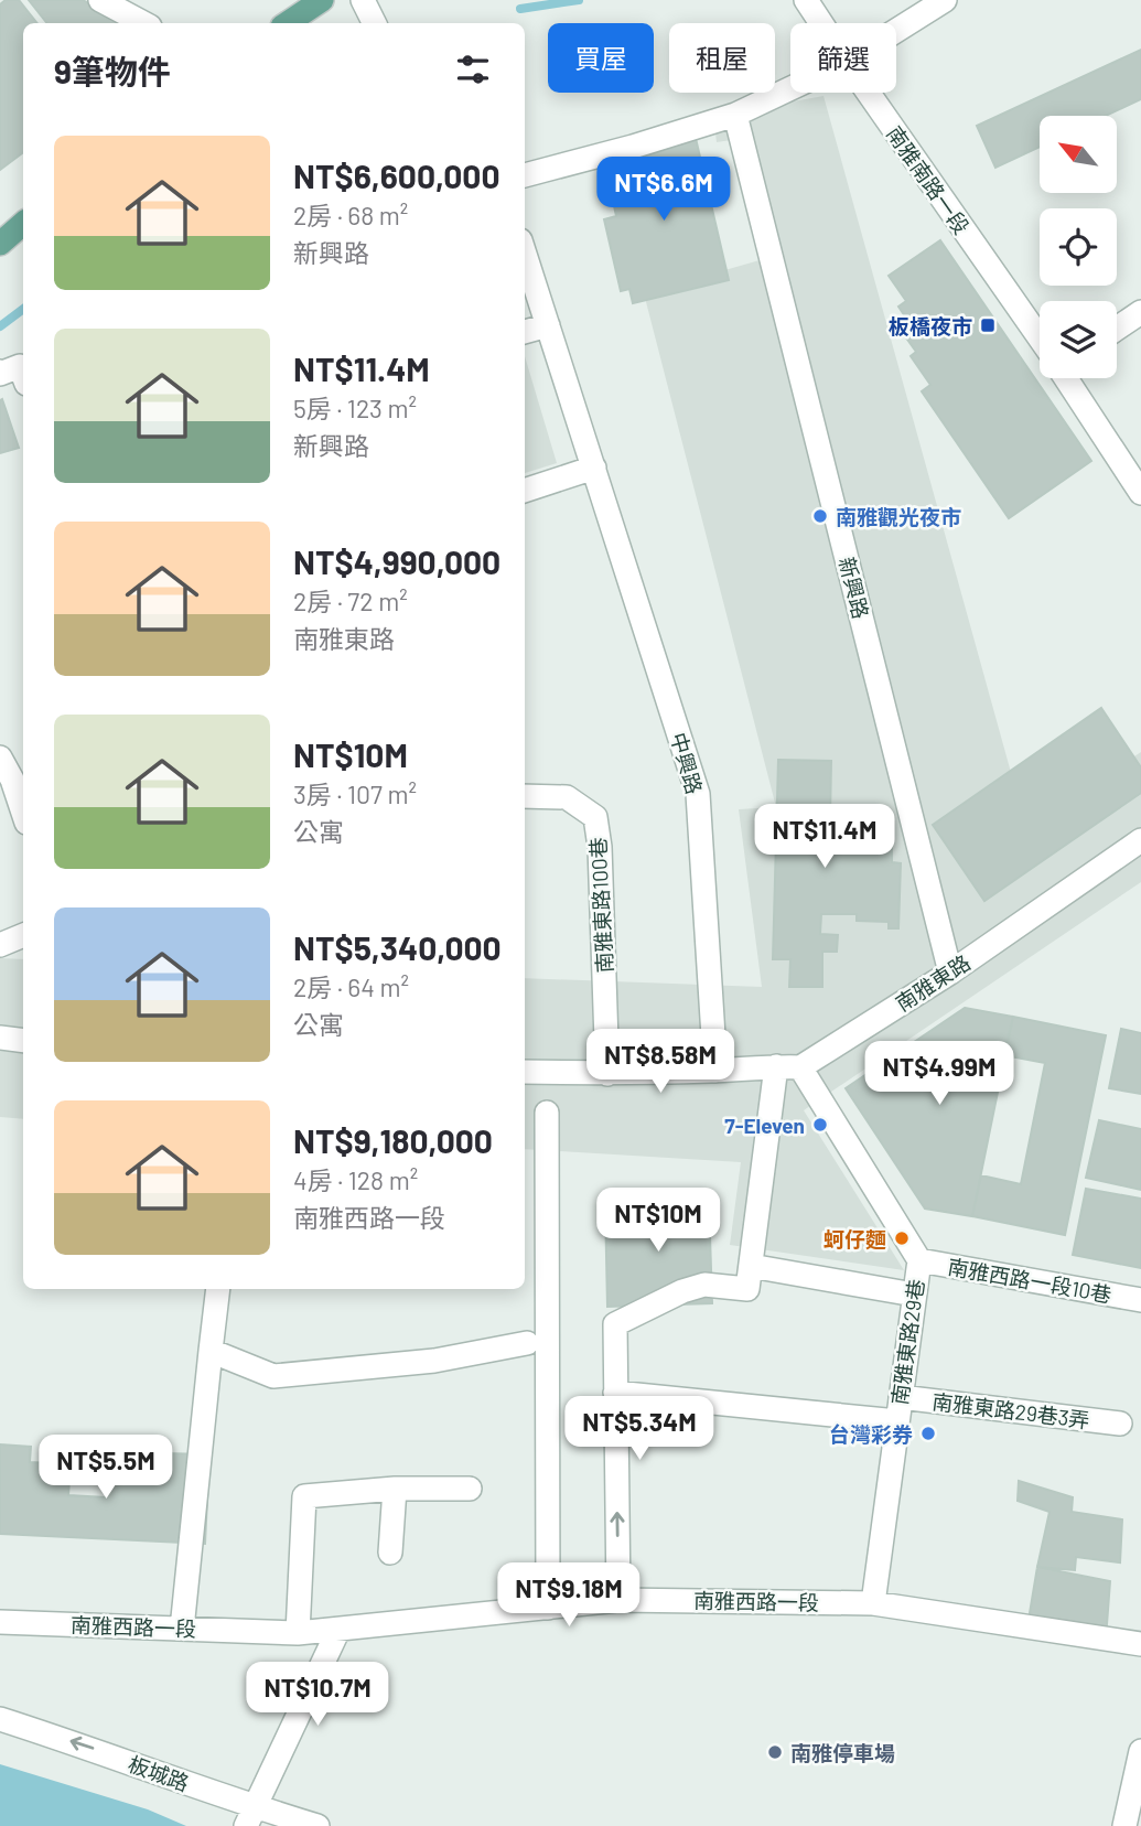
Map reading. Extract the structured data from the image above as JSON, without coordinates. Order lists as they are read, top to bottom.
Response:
{
  "streets": {
    "street": [
      "南雅南路一段",
      "新興路",
      "中興路",
      "南雅東路100巷",
      "南雅東路",
      "南雅西路一段10巷",
      "南雅東路29巷",
      "南雅東路29巷3弄",
      "南雅西路一段",
      "板城路"
    ]
  },
  "crossings": [
    ["新興路", "南雅東路"],
    ["中興路", "南雅東路"],
    ["南雅東路100巷", "南雅東路"],
    ["南雅東路", "南雅東路29巷"],
    ["南雅西路一段10巷", "南雅東路29巷"],
    ["南雅東路29巷", "南雅東路29巷3弄"],
    ["南雅東路29巷", "南雅西路一段"]
  ],
  "one_way": ["板城路"],
  "places": {
    "transit": ["板橋夜市"],
    "other": [
      "南雅觀光夜市",
      "7-Eleven",
      "蚵仔麵",
      "台灣彩券",
      "南雅停車場"
    ]
  },
  "north": "top left",
  "page": {
    "chip": ["買屋", "租屋", "篩選"],
    "heading": "9筆物件",
    "list": [
      {
        "name": "NT$6,600,000",
        "note": "2房 · 68 m² · 新興路"
      },
      {
        "name": "NT$11.4M",
        "note": "5房 · 123 m² · 新興路"
      },
      {
        "name": "NT$4,990,000",
        "note": "2房 · 72 m² · 南雅東路"
      },
      {
        "name": "NT$10M",
        "note": "3房 · 107 m² · 公寓"
      },
      {
        "name": "NT$5,340,000",
        "note": "2房 · 64 m² · 公寓"
      },
      {
        "name": "NT$9,180,000",
        "note": "4房 · 128 m² · 南雅西路一段"
      }
    ],
    "price": [
      "NT$6.6M",
      "NT$11.4M",
      "NT$8.58M",
      "NT$4.99M",
      "NT$10M",
      "NT$5.34M",
      "NT$5.5M",
      "NT$9.18M",
      "NT$10.7M"
    ]
  }
}
